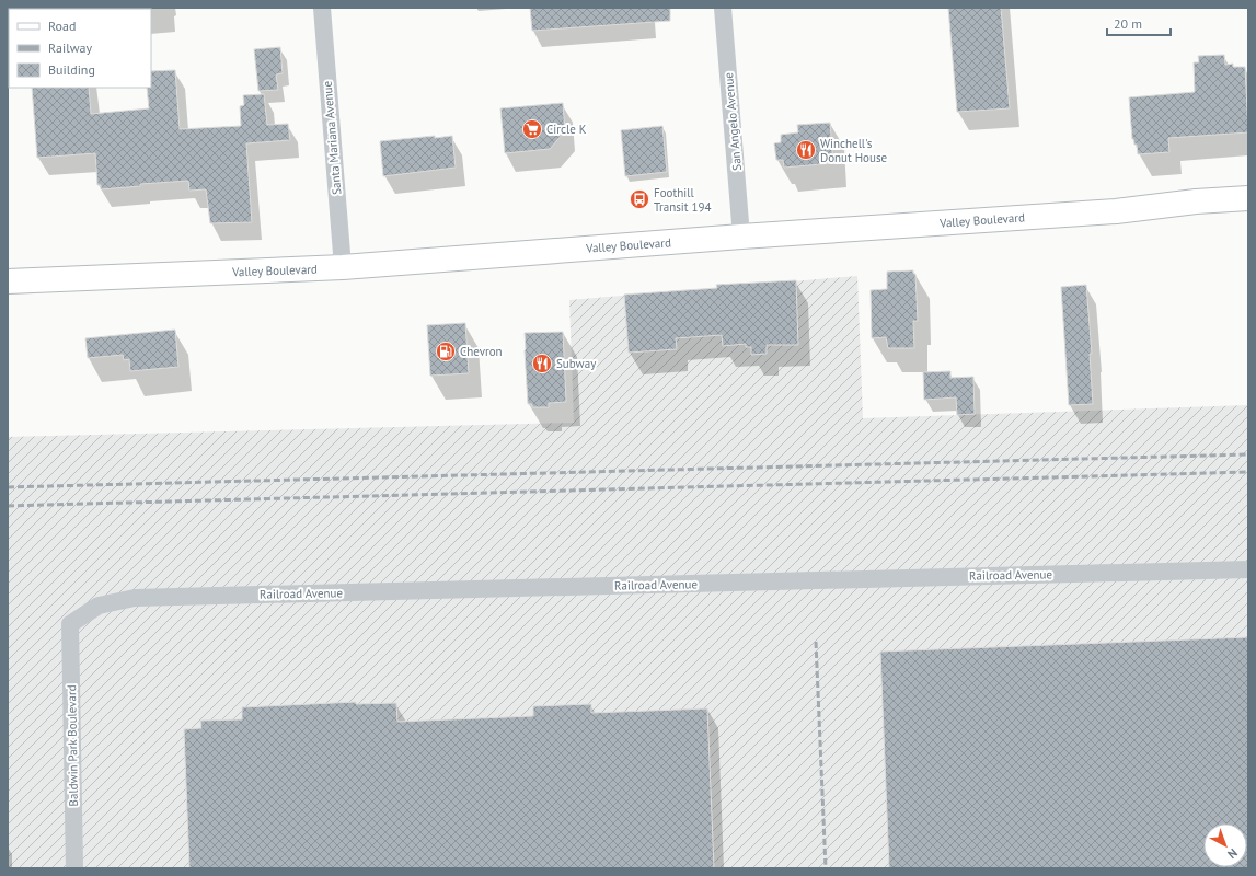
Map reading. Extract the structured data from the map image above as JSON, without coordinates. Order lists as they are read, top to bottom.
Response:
{
  "streets": {
    "main road": ["Valley Boulevard"],
    "street": [
      "San Angelo Avenue",
      "Santa Mariana Avenue",
      "Railroad Avenue",
      "Baldwin Park Boulevard"
    ]
  },
  "crossings": [
    ["San Angelo Avenue", "Valley Boulevard"],
    ["Santa Mariana Avenue", "Valley Boulevard"],
    ["Railroad Avenue", "Baldwin Park Boulevard"]
  ],
  "places": {
    "supermarket": ["Circle K"],
    "restaurant": ["Winchell's Donut House", "Subway"],
    "bus stop": ["Foothill Transit 194"],
    "fuel station": ["Chevron"]
  },
  "legend": ["Road", "Railway", "Building"],
  "scale_bar": "20 m",
  "north": "bottom right"
}
